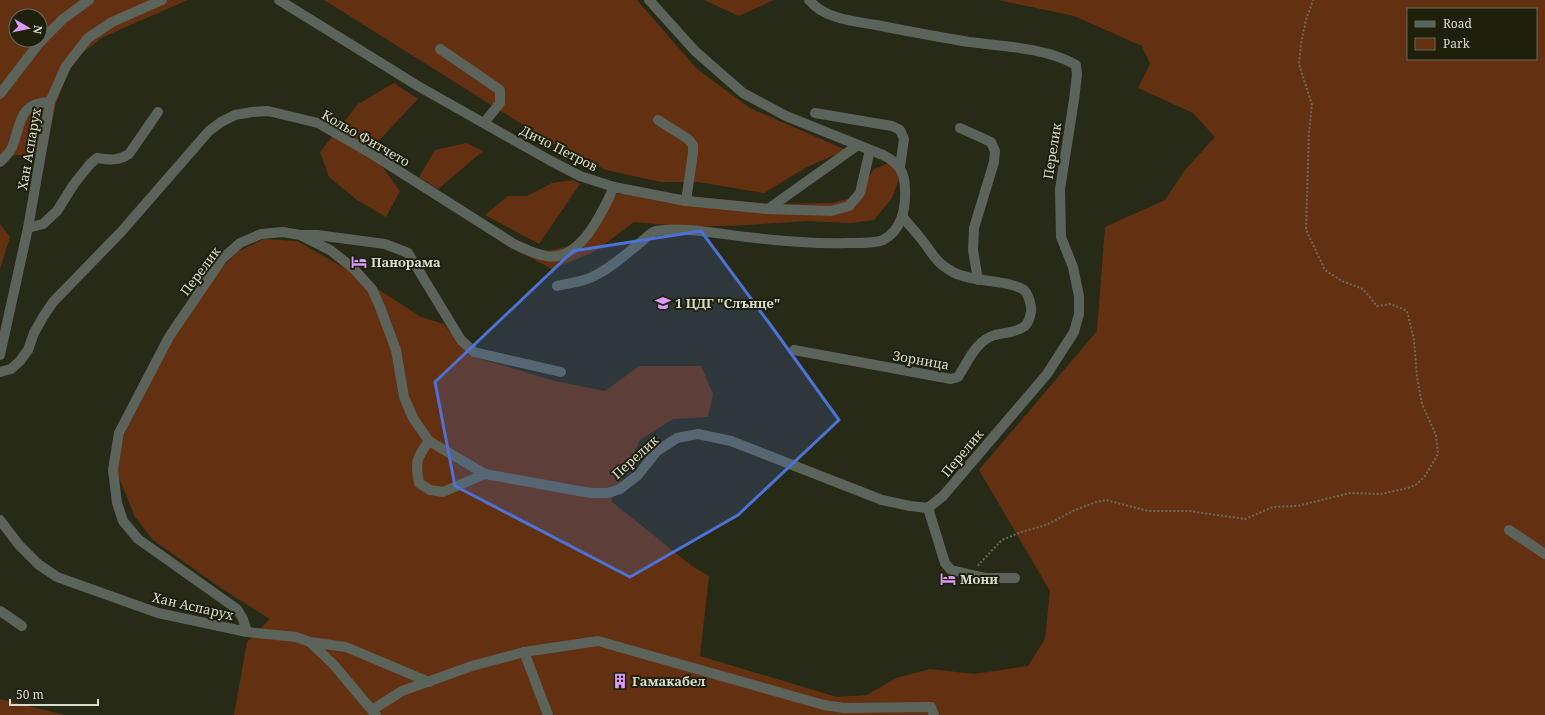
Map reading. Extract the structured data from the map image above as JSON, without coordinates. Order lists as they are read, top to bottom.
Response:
{
  "streets": {
    "street": [
      "Кольо Фитчето",
      "Дичо Петров",
      "Хан Аспарух",
      "Перелик",
      "Зорница"
    ]
  },
  "crossings": [
    ["Кольо Фитчето", "Дичо Петров"],
    ["Хан Аспарух", "Перелик"]
  ],
  "places": {
    "hotel": ["Панорама", "Мони"],
    "school or university": ["1 ЦДГ \"Слънце\""],
    "building": ["Гамакабел"]
  },
  "legend": ["Road", "Park"],
  "scale_bar": "50 m",
  "north": "right"
}
